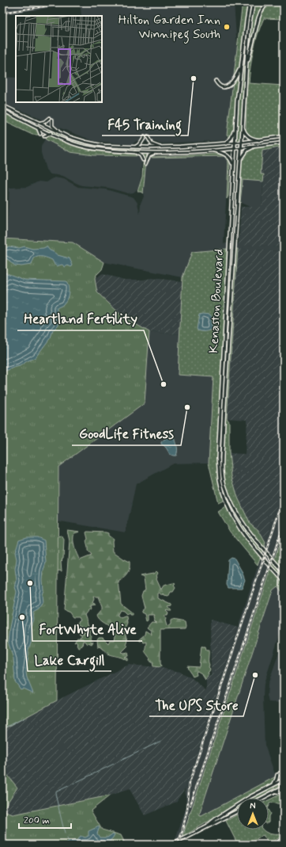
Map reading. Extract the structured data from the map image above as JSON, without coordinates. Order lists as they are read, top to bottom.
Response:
{
  "streets": {
    "main road": ["Kenaston Boulevard"]
  },
  "places": [
    "Hilton Garden Inn Winnipeg South",
    "F45 Training",
    "Heartland Fertility",
    "GoodLife Fitness",
    "FortWhyte Alive",
    "Lake Cargill",
    "The UPS Store"
  ],
  "scale_bar": "200 m",
  "north": "top"
}
